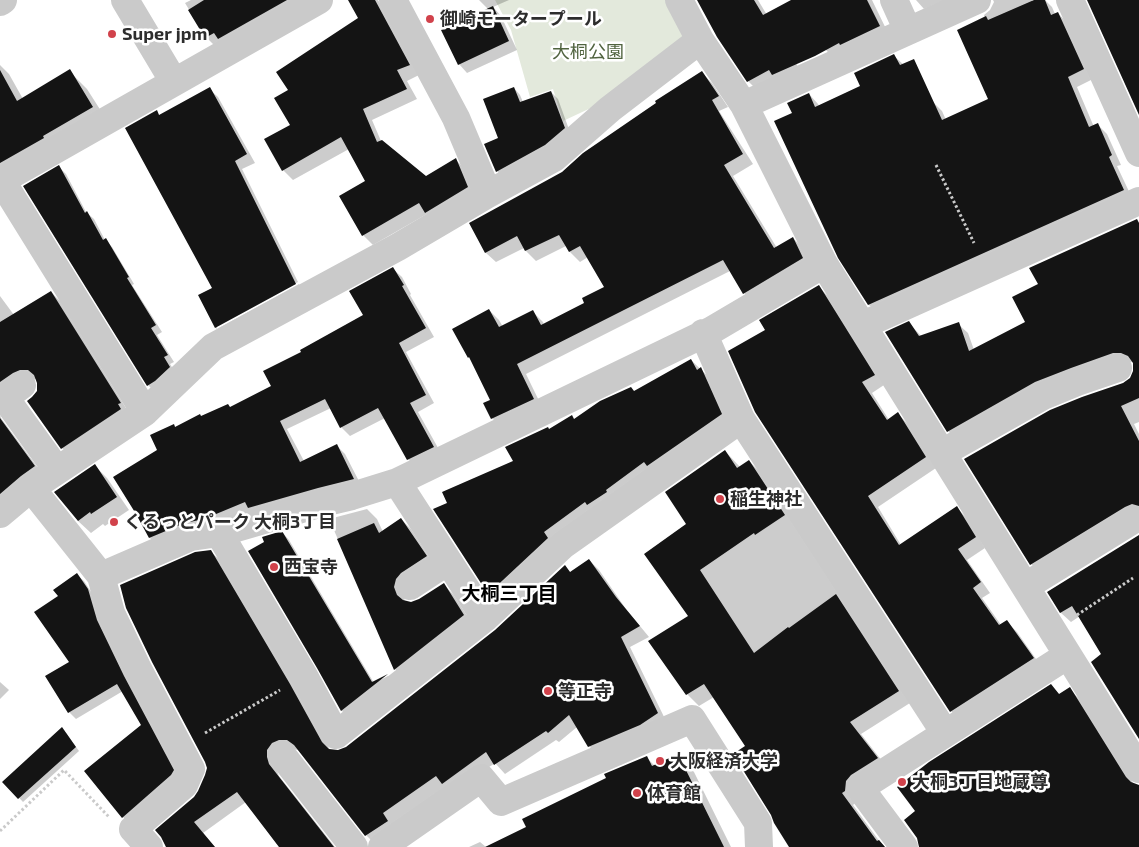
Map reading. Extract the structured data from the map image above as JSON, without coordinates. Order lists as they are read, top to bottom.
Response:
{
  "districts": ["大桐三丁目"],
  "parks": ["大桐公園"],
  "places": [
    "御崎モータープール",
    "Super jpm",
    "稲生神社",
    "くるっとパーク 大桐3丁目",
    "西宝寺",
    "等正寺",
    "大阪経済大学",
    "大桐3丁目地蔵尊",
    "体育館"
  ]
}
